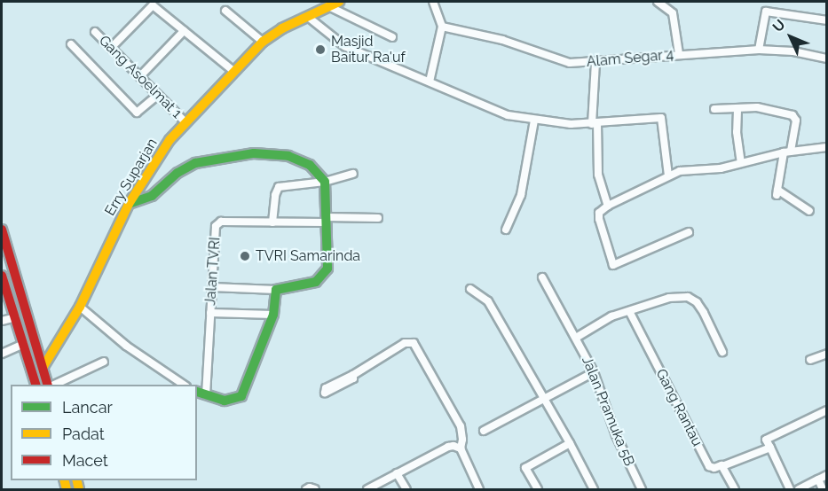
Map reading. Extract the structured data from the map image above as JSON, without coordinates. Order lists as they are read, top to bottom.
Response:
{
  "streets": {
    "street": [
      "Alam Segar 4",
      "Gang Asoelmat 1",
      "Erry Suparjan",
      "Jalan TVRI",
      "Gang Rantau",
      "Jalan Pramuka 5B"
    ]
  },
  "crossings": [
    ["Gang Asoelmat 1", "Erry Suparjan"]
  ],
  "places": ["Masjid Baitur Ra'uf", "TVRI Samarinda"],
  "legend": ["Lancar", "Padat", "Macet"],
  "north": "top left"
}
